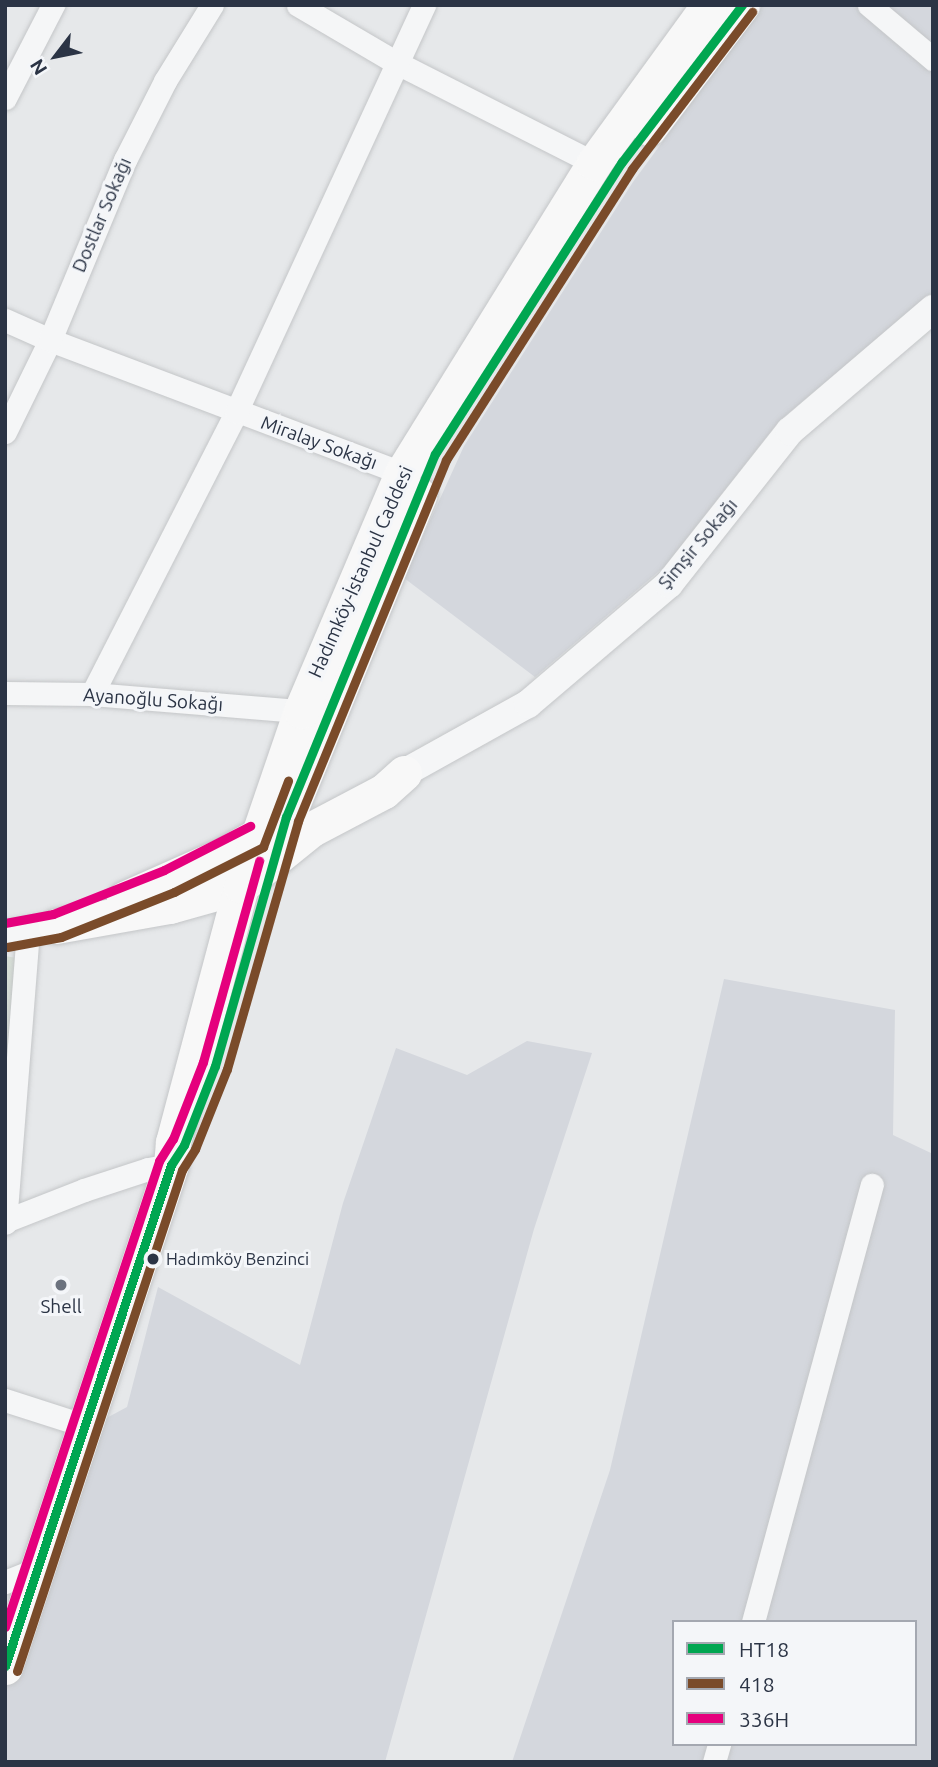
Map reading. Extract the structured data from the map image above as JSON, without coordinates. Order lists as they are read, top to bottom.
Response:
{
  "streets": {
    "main road": ["Hadımköy-İstanbul Caddesi"],
    "street": [
      "Dostlar Sokağı",
      "Miralay Sokağı",
      "Şimşir Sokağı",
      "Ayanoğlu Sokağı"
    ]
  },
  "crossings": [
    ["Dostlar Sokağı", "Miralay Sokağı"],
    ["Miralay Sokağı", "Hadımköy-İstanbul Caddesi"],
    ["Hadımköy-İstanbul Caddesi", "Ayanoğlu Sokağı"]
  ],
  "places": ["Hadımköy Benzinci", "Shell"],
  "lines": ["transit line HT18", "transit line 418", "transit line 336H"],
  "legend": ["HT18", "418", "336H"],
  "north": "bottom left"
}
